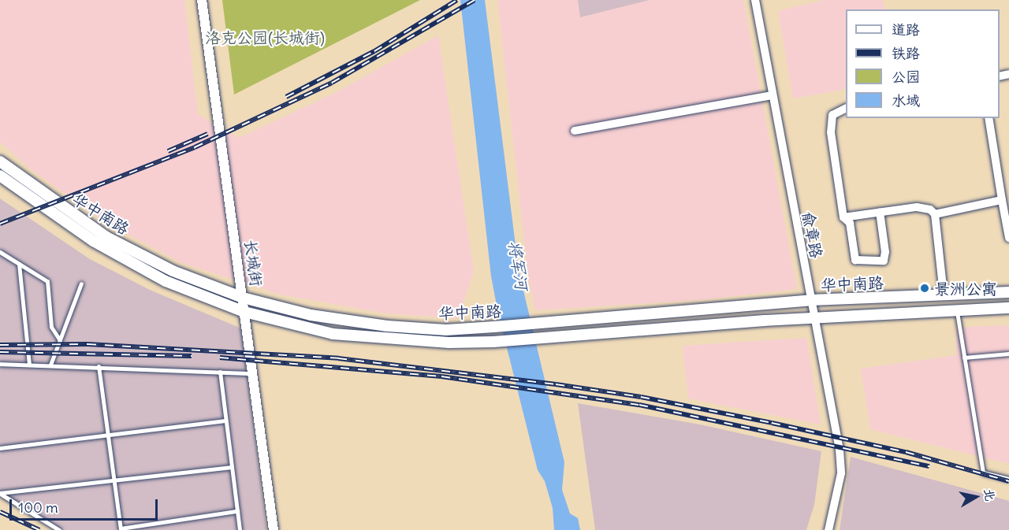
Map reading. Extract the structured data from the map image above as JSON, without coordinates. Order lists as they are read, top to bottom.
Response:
{
  "streets": {
    "main road": ["华中南路"],
    "street": ["俞章路", "长城街"]
  },
  "crossings": [
    ["华中南路", "俞章路"],
    ["华中南路", "长城街"]
  ],
  "water": ["将军河"],
  "parks": ["洛克公园(长城街)"],
  "places": ["景洲公寓"],
  "legend": [
    "道路",
    "铁路",
    "公园",
    "水域"
  ],
  "scale_bar": "100 m",
  "north": "right"
}
